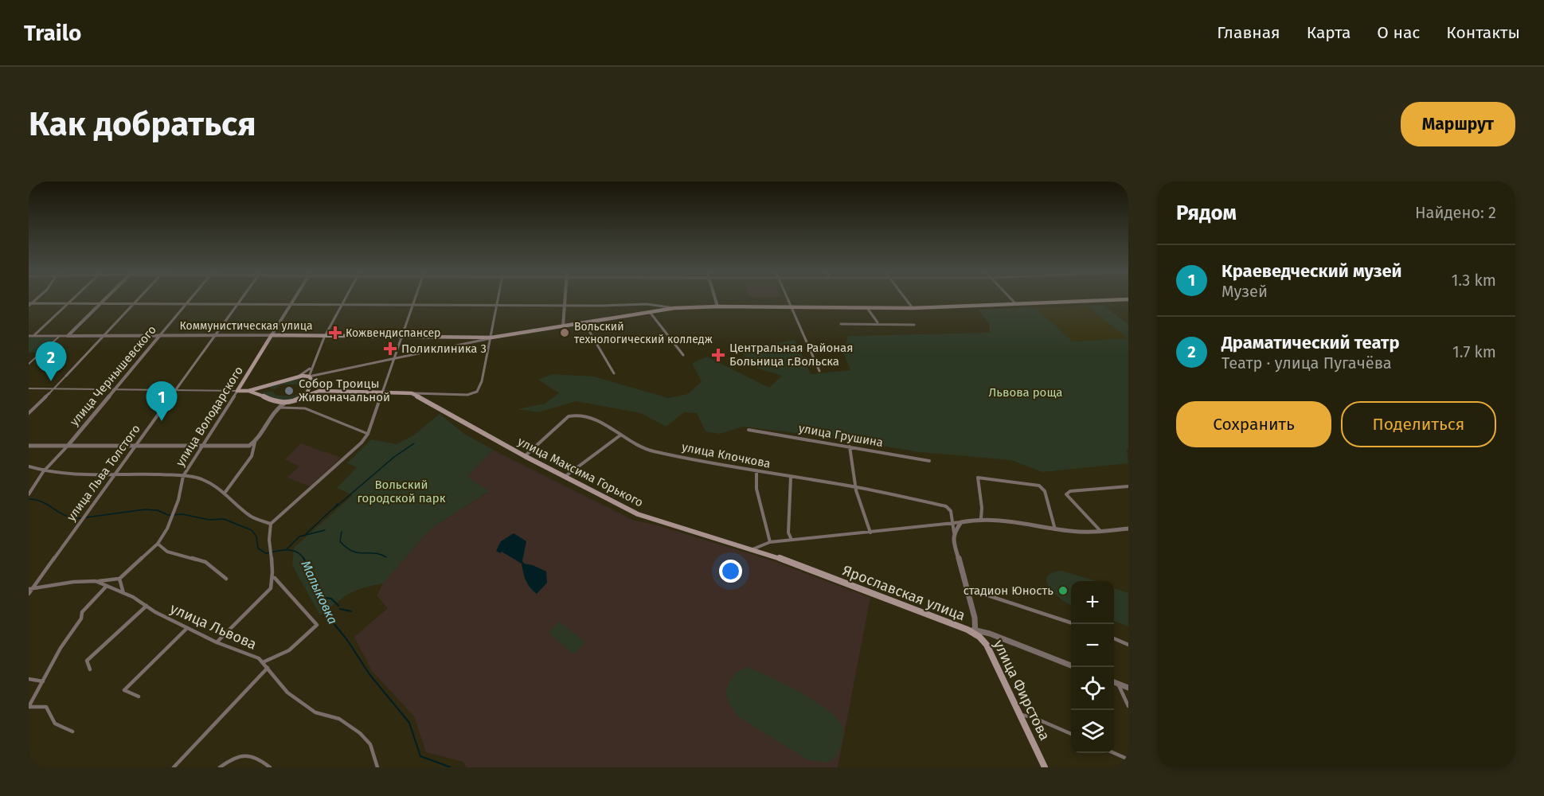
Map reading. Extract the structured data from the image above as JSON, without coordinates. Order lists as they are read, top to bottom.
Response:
{
  "streets": {
    "main road": [
      "Коммунистическая улица",
      "улица Володарского",
      "улица Максима Горького",
      "Ярославская улица",
      "улица Фирстова"
    ],
    "street": [
      "улица Чернышевского",
      "улица Грушина",
      "улица Клочкова",
      "улица Льва Толстого",
      "улица Львова"
    ]
  },
  "crossings": [
    ["Коммунистическая улица", "улица Чернышевского"],
    ["Коммунистическая улица", "улица Володарского"],
    ["Коммунистическая улица", "улица Льва Толстого"],
    ["улица Клочкова", "улица Максима Горького"],
    ["улица Максима Горького", "Ярославская улица"],
    ["улица Льва Толстого", "улица Львова"],
    ["Ярославская улица", "улица Фирстова"]
  ],
  "water": ["Малыковка"],
  "parks": ["Львова роща", "Вольский городской парк"],
  "places": {
    "health": ["Кожвендиспансер", "Поликлиника 3", "Центральная Районая Больница г.Вольска"],
    "other": ["Вольский технологический колледж", "Собор Троицы Живоначальной", "стадион Юность"]
  },
  "page": {
    "header": "Trailo",
    "nav": [
      "Главная",
      "Карта",
      "О нас",
      "Контакты"
    ],
    "buttons": [
      "Маршрут",
      ["Сохранить", "Поделиться"]
    ],
    "title": "Как добраться",
    "heading": ["Рядом", "Найдено: 2"],
    "list": [
      {
        "mark": "1",
        "name": "Краеведческий музей",
        "note": "Музей",
        "value": "1.3 km"
      },
      {
        "mark": "2",
        "name": "Драматический театр",
        "note": "Театр · улица Пугачёва",
        "value": "1.7 km"
      }
    ],
    "pins": ["2", "1"],
    "map_buttons": ["+", "−"]
  }
}
